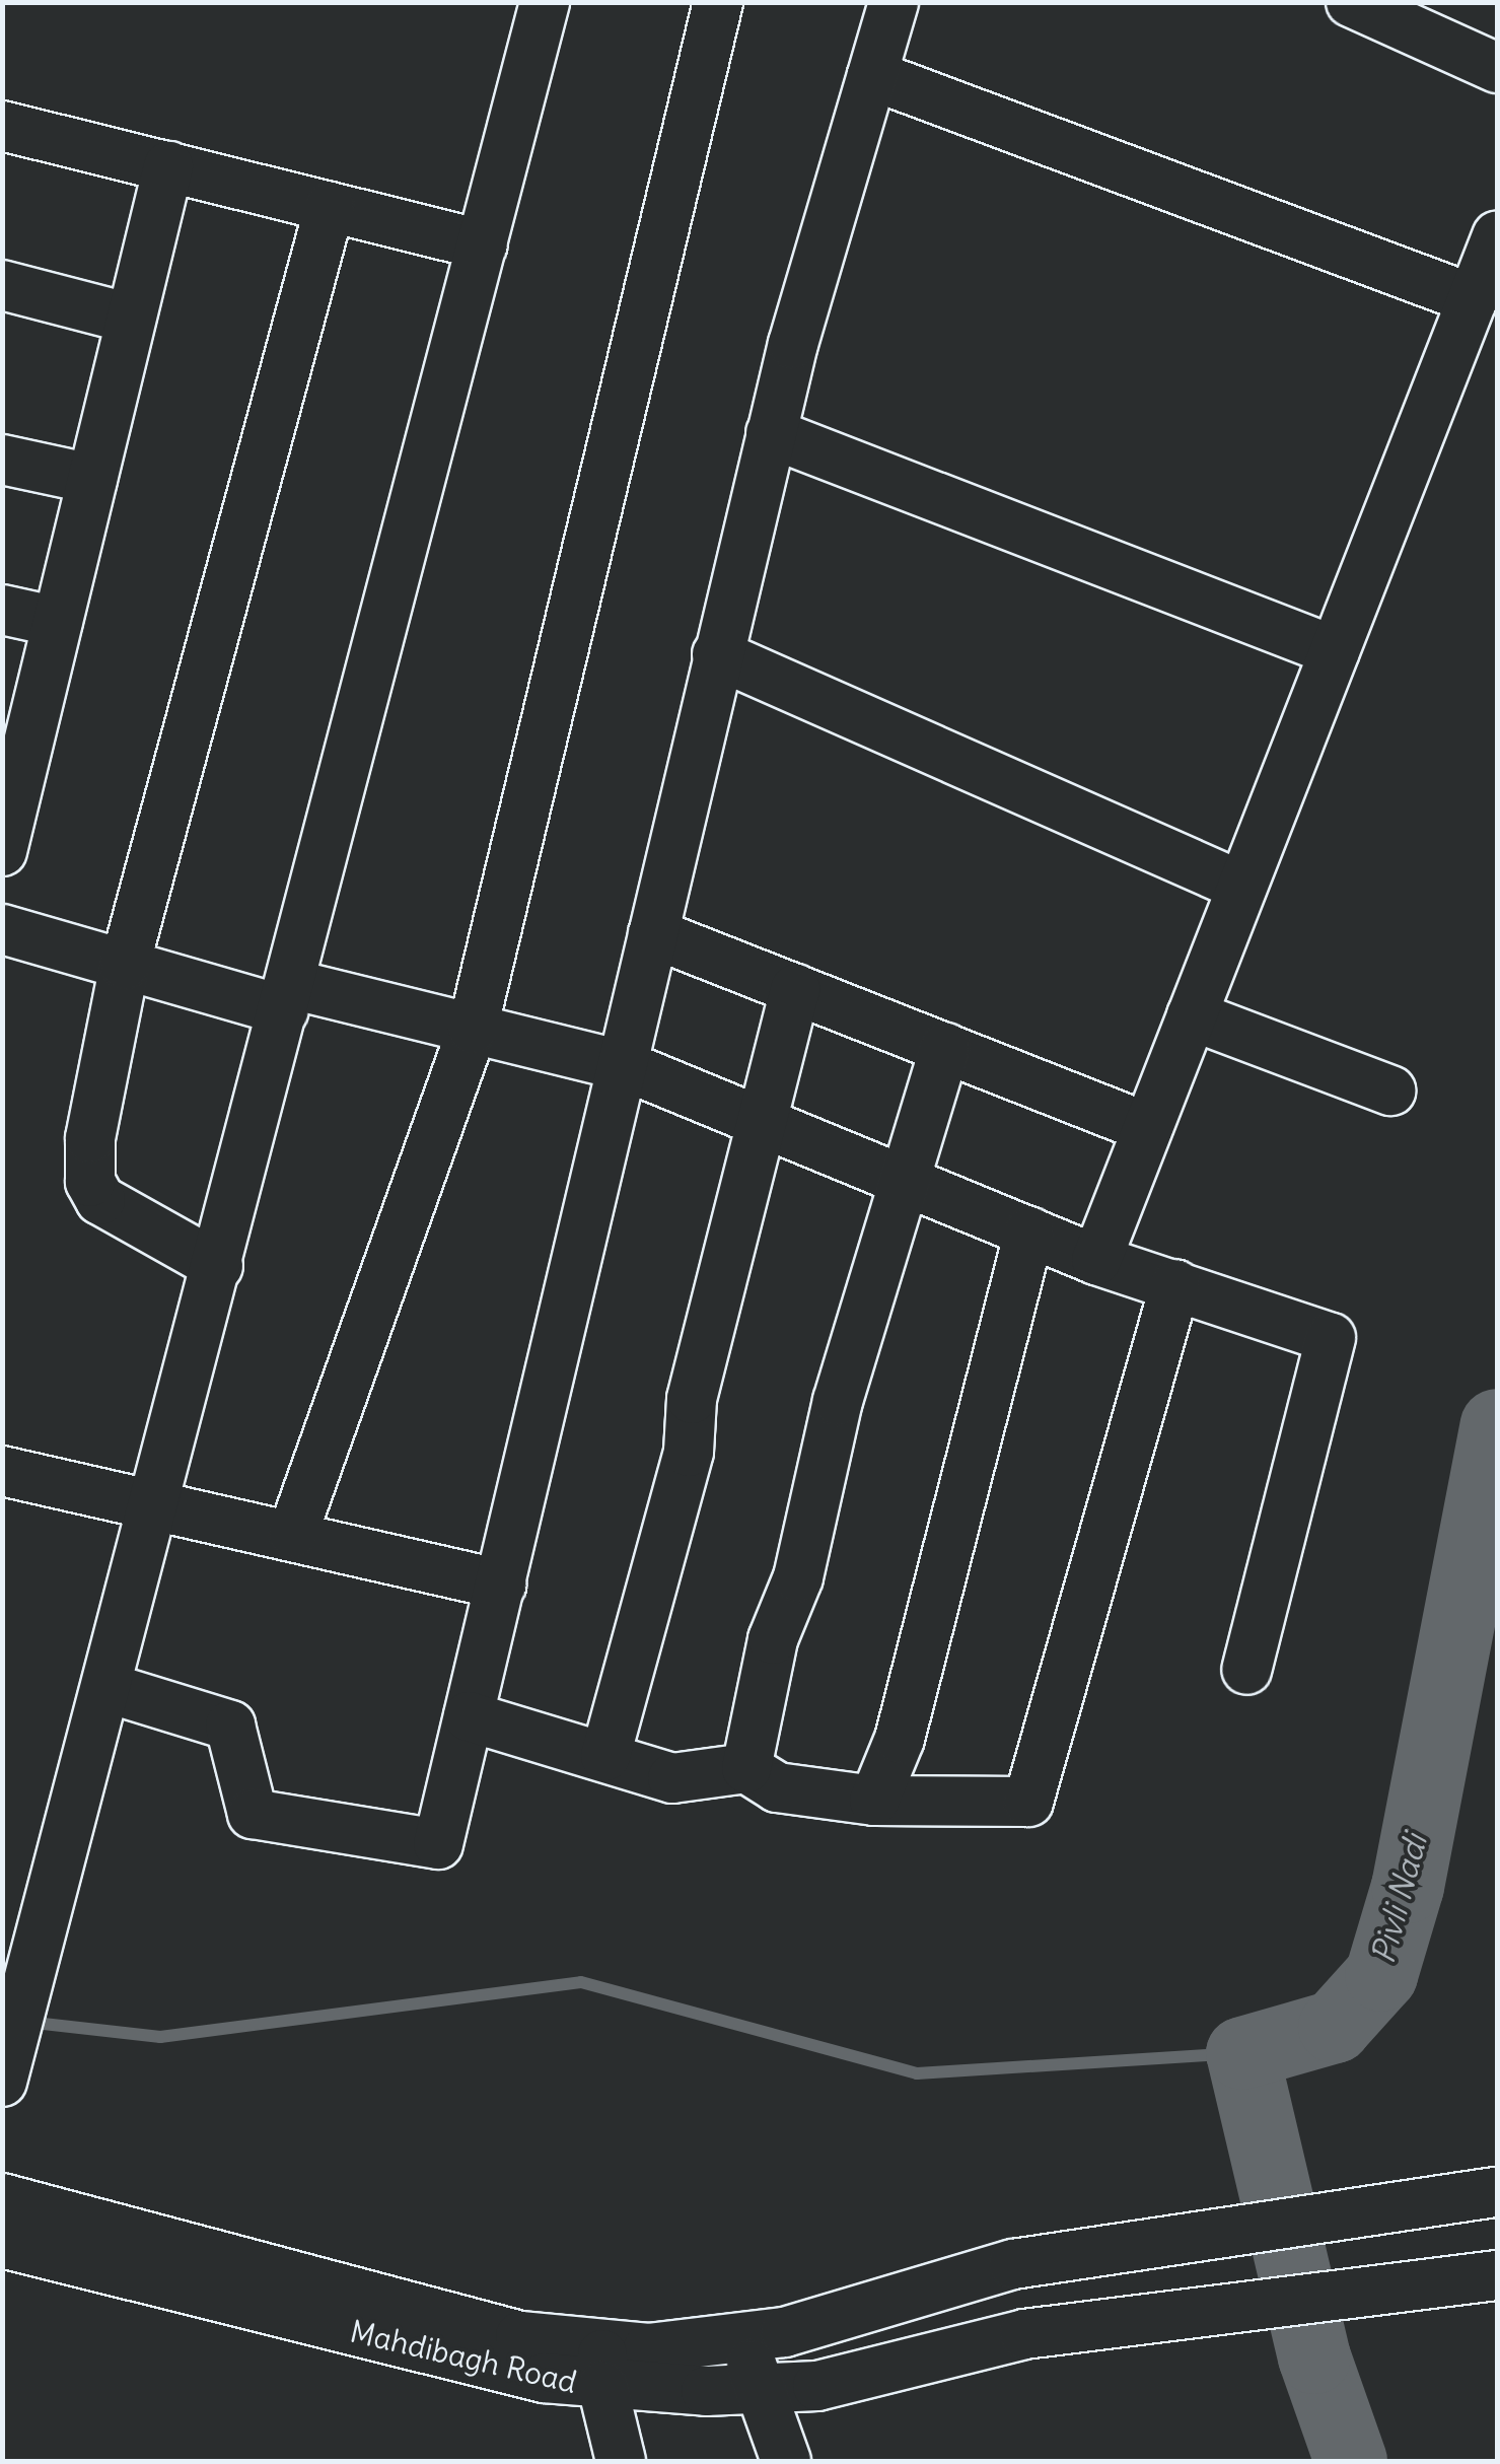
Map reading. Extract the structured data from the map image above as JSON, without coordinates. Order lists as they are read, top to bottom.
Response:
{
  "streets": {
    "street": ["Mahdibagh Road"]
  },
  "water": ["Pivli Nadi"]
}
